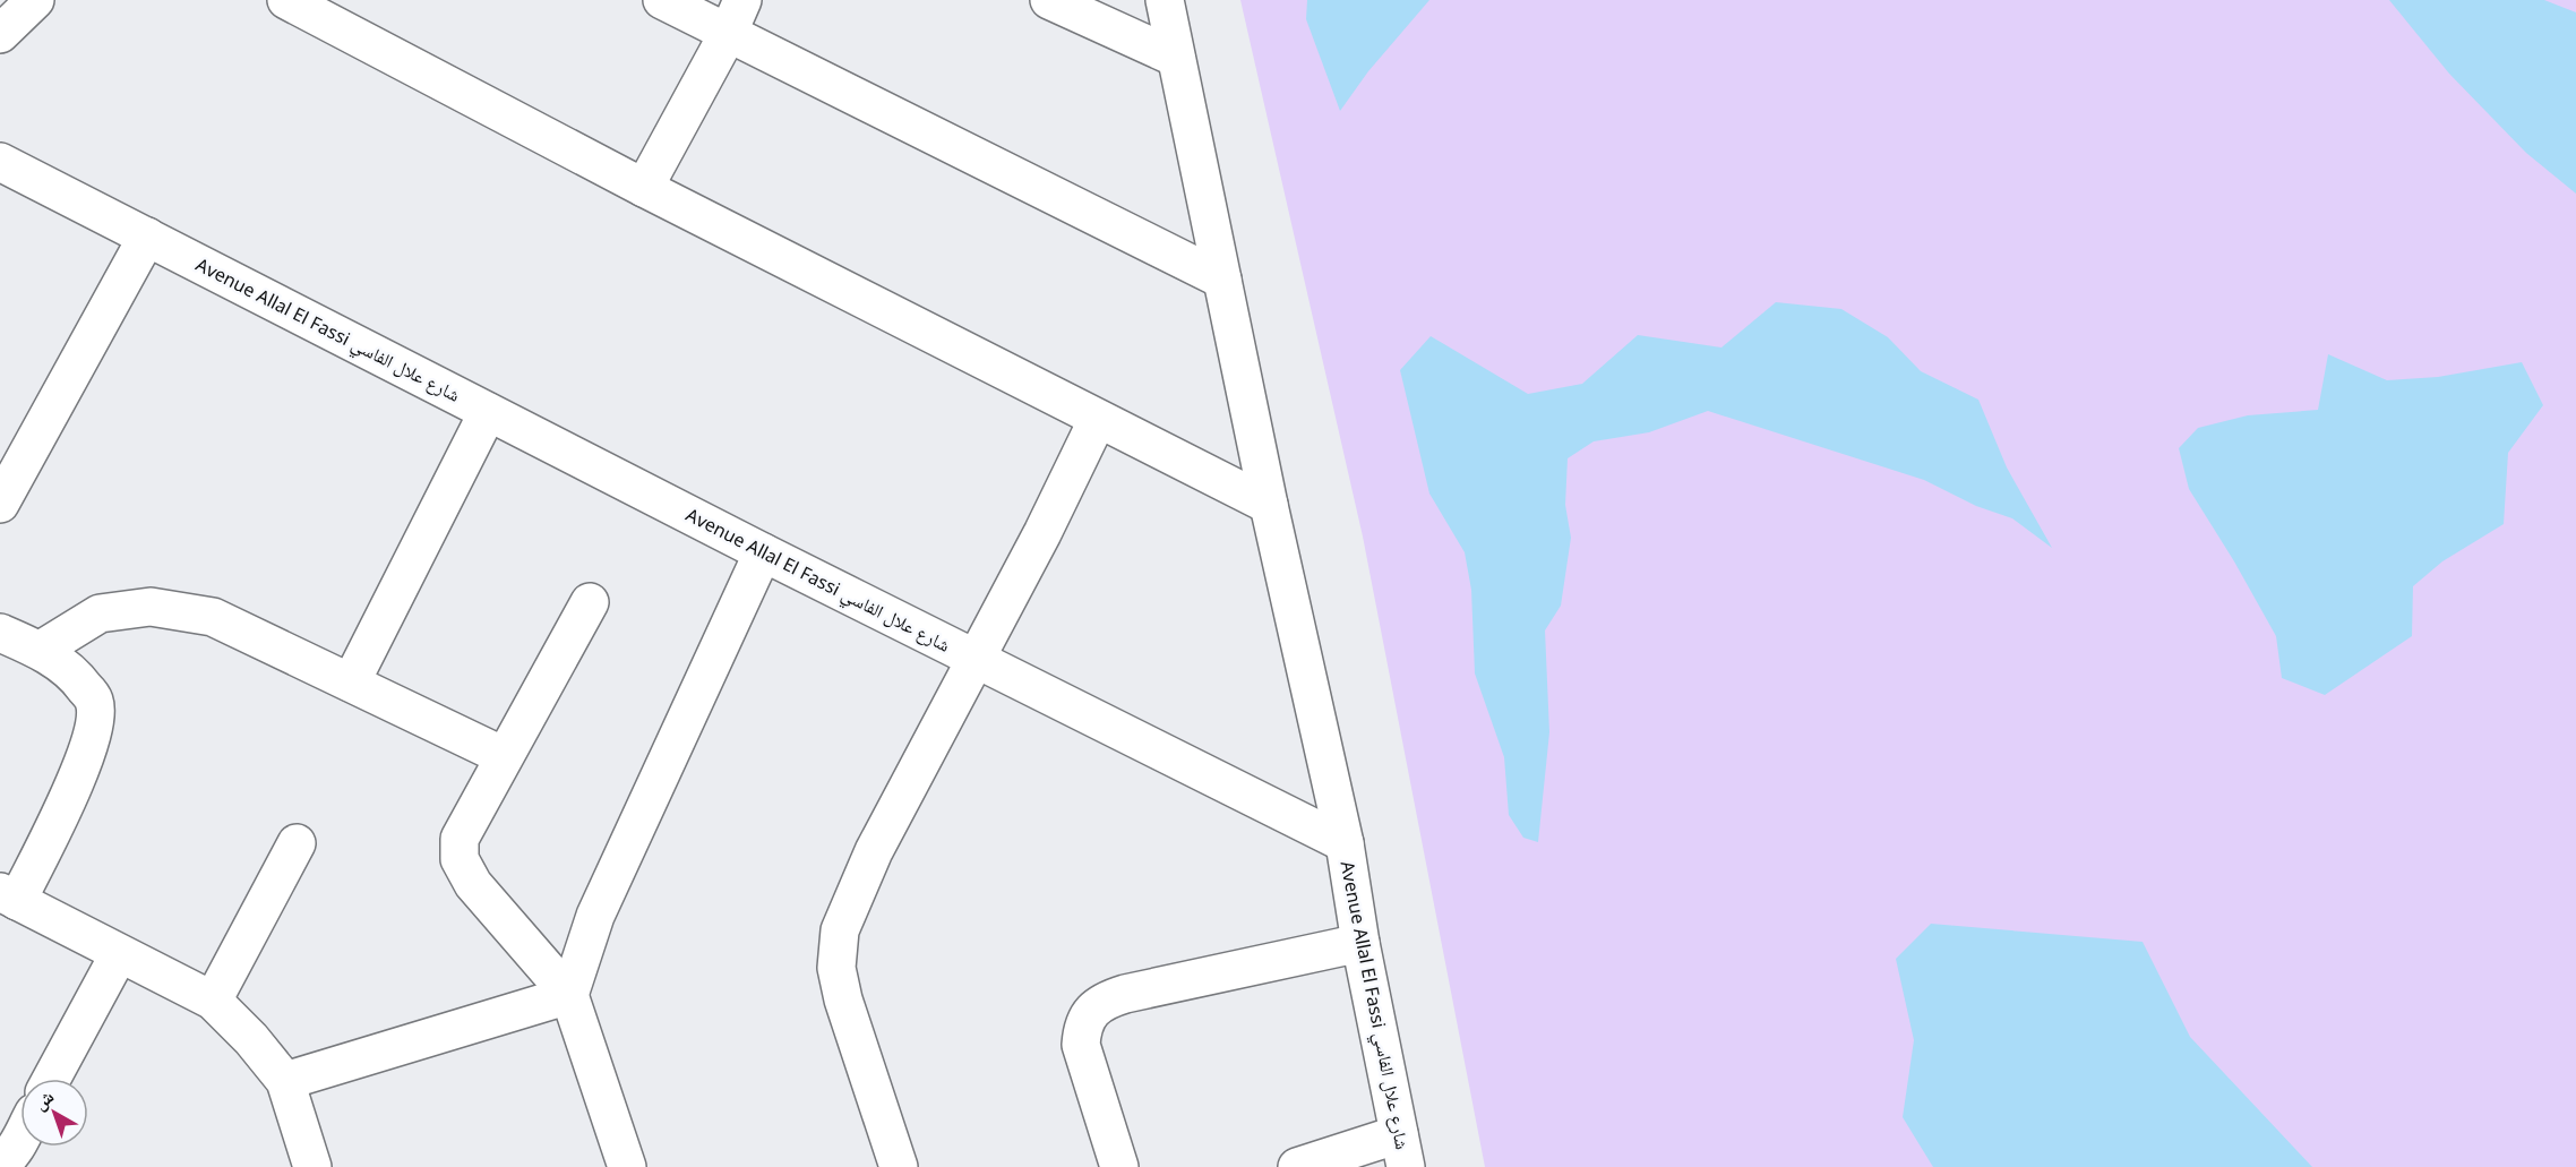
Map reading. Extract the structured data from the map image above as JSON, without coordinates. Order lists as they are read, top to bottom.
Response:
{
  "streets": {
    "street": ["Avenue Allal El Fassi شارع علال الفاسي"]
  },
  "north": "top left"
}
